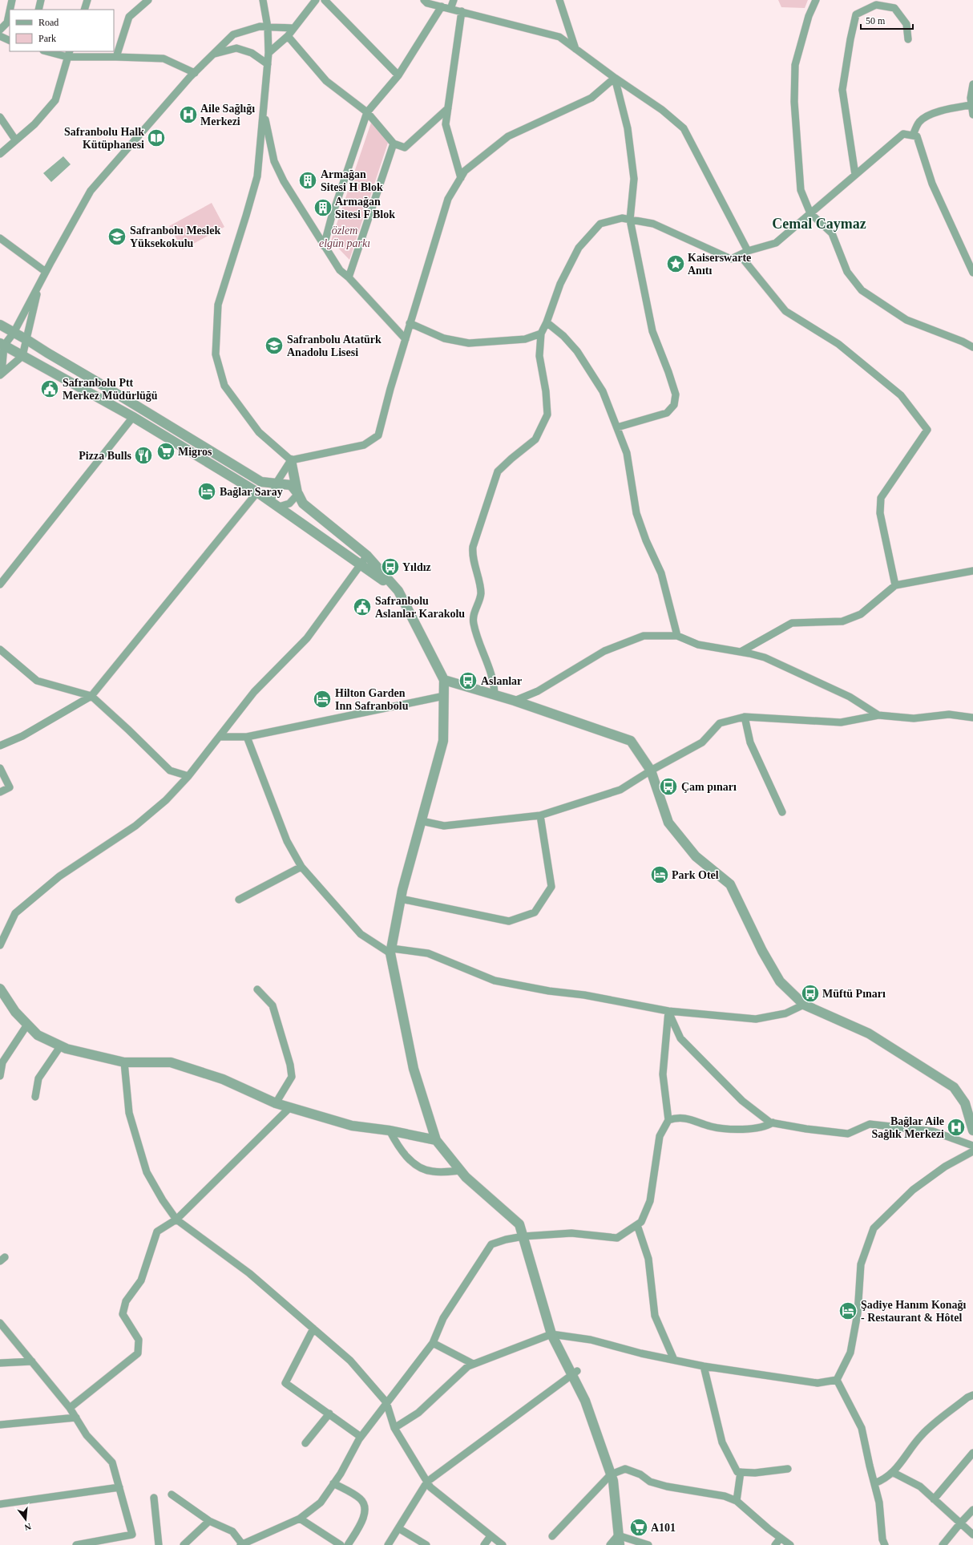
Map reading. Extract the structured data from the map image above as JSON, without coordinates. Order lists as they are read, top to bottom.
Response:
{
  "districts": ["Cemal Caymaz"],
  "parks": ["özlem elgün parkı"],
  "places": {
    "hospital": ["Aile Sağlığı Merkezi", "Bağlar Aile Sağlık Merkezi"],
    "library": ["Safranbolu Halk Kütüphanesi"],
    "building": ["Armağan Sitesi H Blok", "Armağan Sitesi F Blok"],
    "school or university": ["Safranbolu Meslek Yüksekokulu", "Safranbolu Atatürk Anadolu Lisesi"],
    "place": ["Kaiserswarte Anıtı"],
    "public building": ["Safranbolu Ptt Merkez Müdürlüğü", "Safranbolu Aslanlar Karakolu"],
    "supermarket": ["Migros", "A101"],
    "restaurant": ["Pizza Bulls"],
    "hotel": [
      "Bağlar Saray",
      "Hilton Garden Inn Safranbolu",
      "Park Otel",
      "Şadiye Hanım Konağı - Restaurant & Hôtel"
    ],
    "bus stop": [
      "Yıldız",
      "Aslanlar",
      "Çam pınarı",
      "Müftü Pınarı"
    ]
  },
  "legend": ["Road", "Park"],
  "scale_bar": "50 m",
  "north": "bottom"
}
